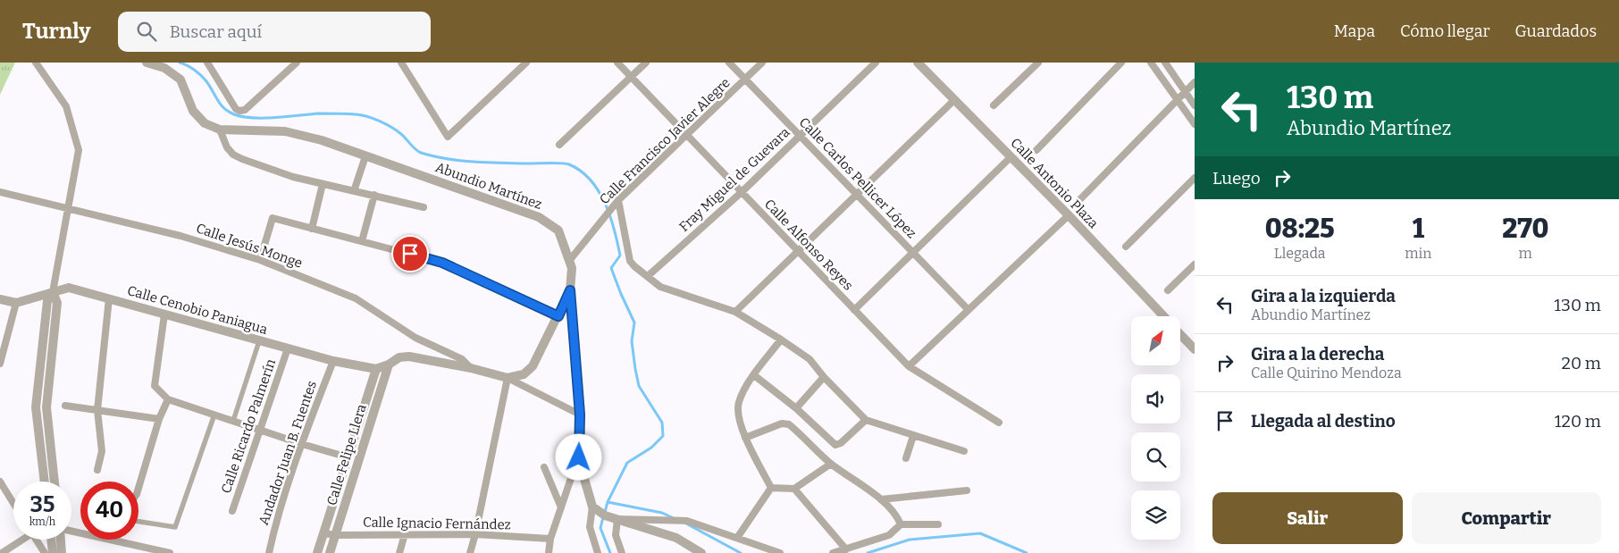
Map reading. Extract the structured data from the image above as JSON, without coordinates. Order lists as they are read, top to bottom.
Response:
{
  "streets": {
    "street": [
      "Calle Francisco Javier Alegre",
      "Calle Carlos Pellicer López",
      "Fray Miguel de Guevara",
      "Calle Antonio Plaza",
      "Abundio Martínez",
      "Calle Alfonso Reyes",
      "Calle Jesús Monge",
      "Calle Cenobio Paniagua",
      "Calle Ricardo Palmerín",
      "Andador Juan B. Fuentes",
      "Calle Felipe Llera",
      "Calle Ignacio Fernández"
    ]
  },
  "crossings": [
    ["Calle Francisco Javier Alegre", "Calle Carlos Pellicer López"],
    ["Calle Francisco Javier Alegre", "Abundio Martínez"],
    ["Calle Francisco Javier Alegre", "Calle Alfonso Reyes"],
    ["Calle Carlos Pellicer López", "Fray Miguel de Guevara"],
    ["Fray Miguel de Guevara", "Calle Alfonso Reyes"],
    ["Calle Cenobio Paniagua", "Calle Ricardo Palmerín"],
    ["Calle Cenobio Paniagua", "Andador Juan B. Fuentes"],
    ["Calle Cenobio Paniagua", "Calle Felipe Llera"],
    ["Calle Felipe Llera", "Calle Ignacio Fernández"]
  ],
  "north": "top right",
  "page": {
    "header": "Turnly",
    "search": "Buscar aquí",
    "nav": ["Mapa", "Cómo llegar", "Guardados"],
    "turn": ["130 m", "Abundio Martínez"],
    "then": "Luego",
    "eta": [
      "08:25",
      "Llegada",
      "1",
      "min",
      "270",
      "m"
    ],
    "list": [
      {
        "name": "Gira a la izquierda",
        "note": "Abundio Martínez",
        "value": "130 m"
      },
      {
        "name": "Gira a la derecha",
        "note": "Calle Quirino Mendoza",
        "value": "20 m"
      },
      {
        "name": "Llegada al destino",
        "value": "120 m"
      }
    ],
    "speed": "35 km/h",
    "limit": "40",
    "buttons": ["Salir", "Compartir"]
  }
}
